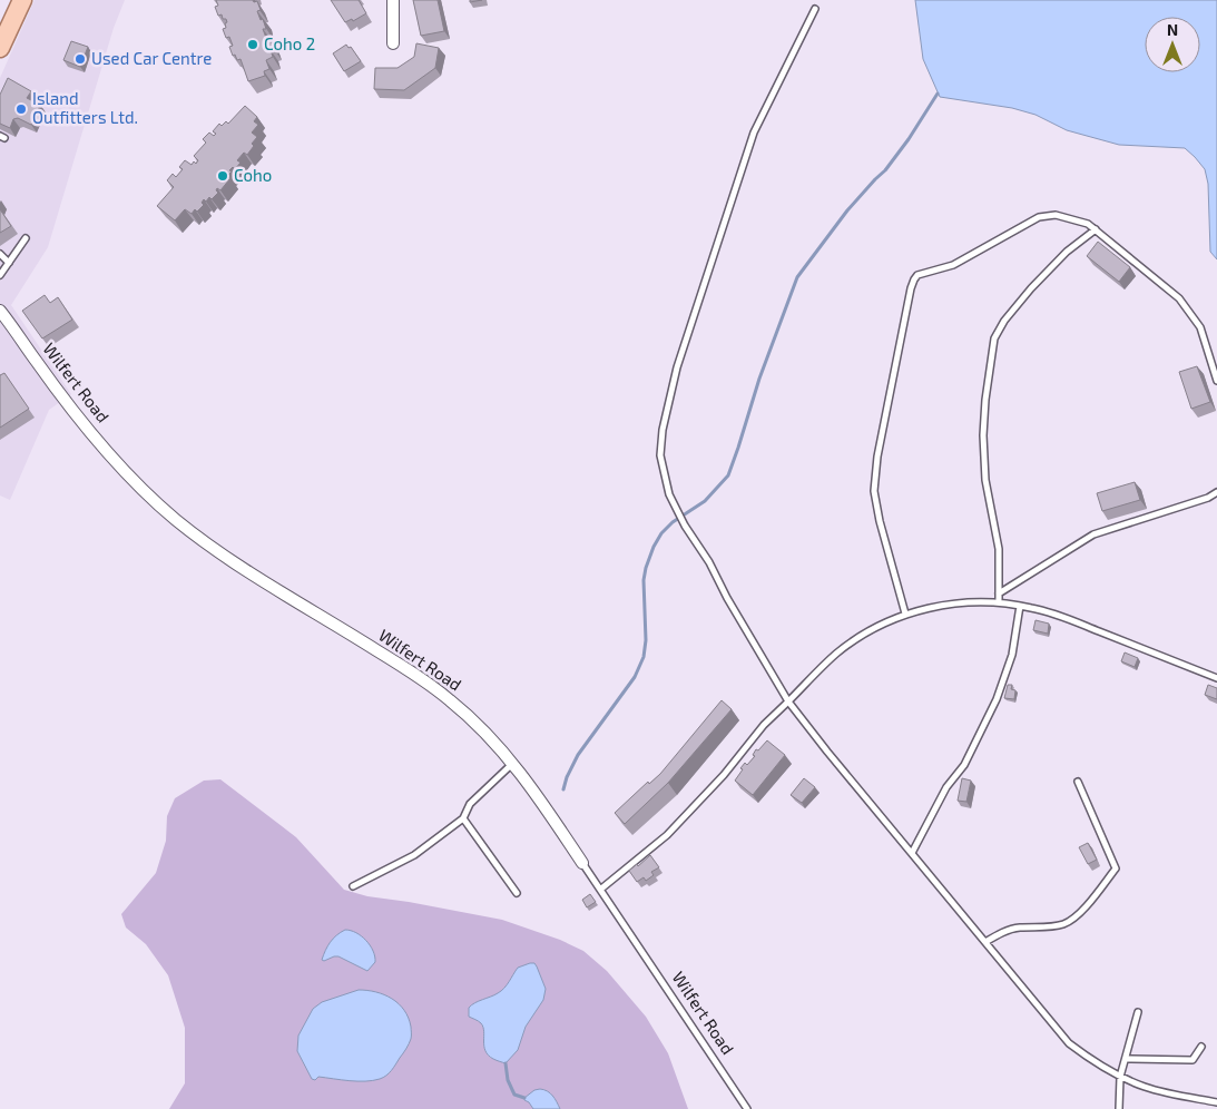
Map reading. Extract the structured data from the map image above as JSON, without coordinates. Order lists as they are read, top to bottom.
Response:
{
  "streets": {
    "street": ["Wilfert Road"]
  },
  "places": [
    "Coho 2",
    "Used Car Centre",
    "Island Outfitters Ltd.",
    "Coho"
  ],
  "north": "top"
}
